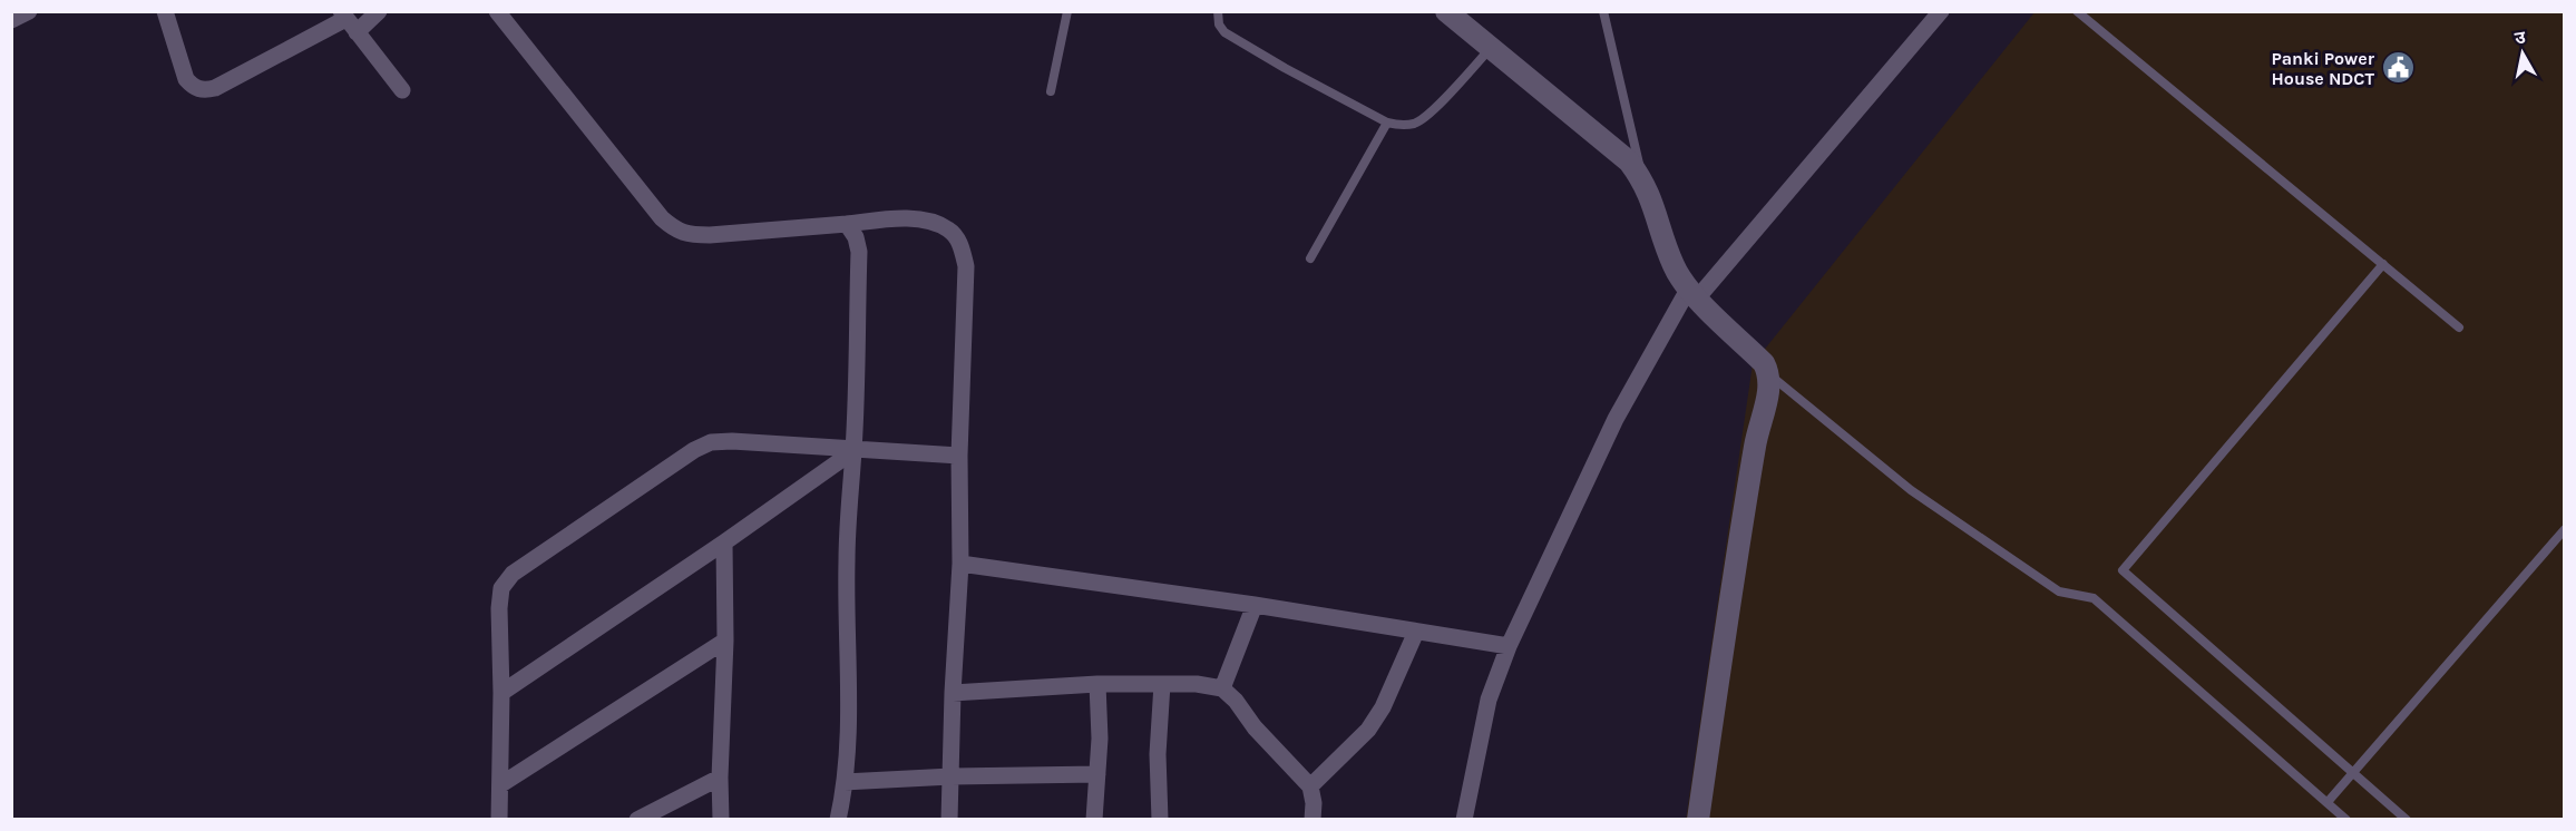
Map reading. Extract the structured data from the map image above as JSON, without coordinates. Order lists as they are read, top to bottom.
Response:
{
  "places": {
    "public building": ["Panki Power House NDCT"]
  },
  "north": "top"
}
